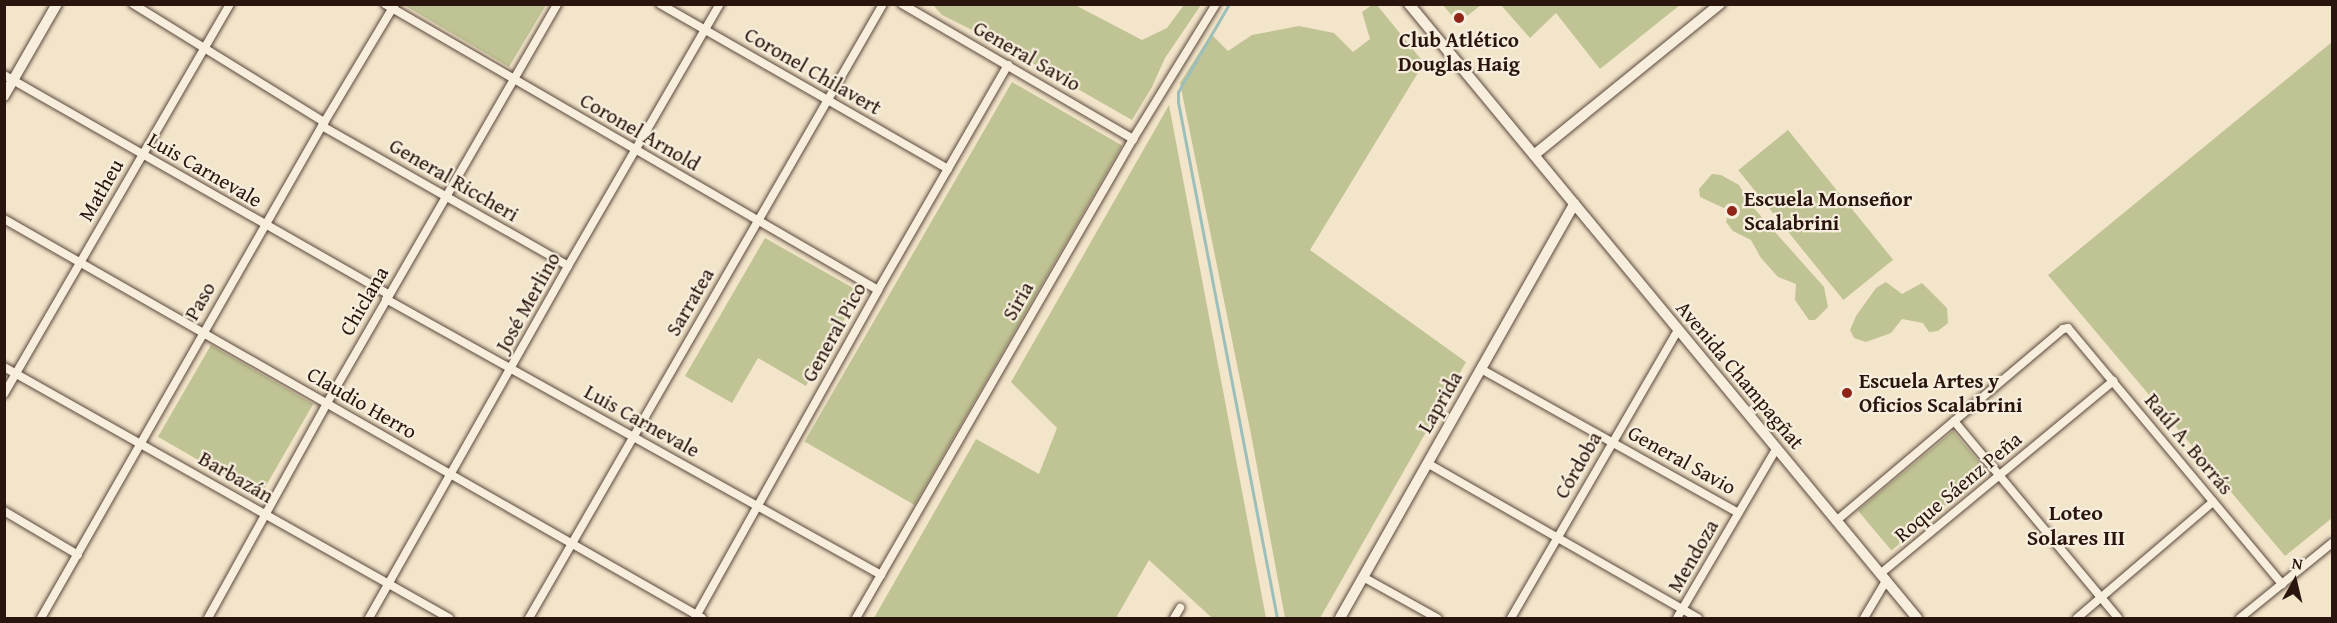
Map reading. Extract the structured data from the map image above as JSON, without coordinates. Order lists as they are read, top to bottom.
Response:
{
  "streets": {
    "main road": ["Avenida Champagñat", "Laprida"],
    "street": [
      "General Savio",
      "Coronel Chilavert",
      "Coronel Arnold",
      "Luis Carnevale",
      "General Riccheri",
      "Matheu",
      "Paso",
      "Chiclana",
      "Siria",
      "José Merlino",
      "Sarratea",
      "General Pico",
      "Claudio Herro",
      "Raúl A. Borrás",
      "Córdoba",
      "Barbazán",
      "Roque Sáenz Peña",
      "Mendoza"
    ]
  },
  "crossings": [
    ["General Savio", "Siria"],
    ["General Savio", "General Pico"],
    ["General Savio", "Laprida"],
    ["General Savio", "Córdoba"],
    ["General Savio", "Mendoza"],
    ["Coronel Chilavert", "José Merlino"],
    ["Coronel Chilavert", "Sarratea"],
    ["Coronel Chilavert", "General Pico"],
    ["Coronel Arnold", "Paso"],
    ["Coronel Arnold", "Chiclana"],
    ["Coronel Arnold", "José Merlino"],
    ["Coronel Arnold", "Sarratea"],
    ["Coronel Arnold", "General Pico"],
    ["Luis Carnevale", "Matheu"],
    ["Luis Carnevale", "Paso"],
    ["Luis Carnevale", "Chiclana"],
    ["Luis Carnevale", "Siria"],
    ["Luis Carnevale", "José Merlino"],
    ["Luis Carnevale", "Sarratea"],
    ["Luis Carnevale", "General Pico"],
    ["General Riccheri", "Matheu"],
    ["General Riccheri", "Paso"],
    ["General Riccheri", "Chiclana"],
    ["General Riccheri", "José Merlino"],
    ["Matheu", "Claudio Herro"],
    ["Matheu", "Barbazán"],
    ["Paso", "Claudio Herro"],
    ["Paso", "Barbazán"],
    ["Chiclana", "Claudio Herro"],
    ["Chiclana", "Barbazán"],
    ["José Merlino", "Claudio Herro"],
    ["José Merlino", "Barbazán"],
    ["Sarratea", "Claudio Herro"],
    ["General Pico", "Claudio Herro"],
    ["Avenida Champagñat", "Laprida"],
    ["Avenida Champagñat", "Córdoba"],
    ["Avenida Champagñat", "Roque Sáenz Peña"],
    ["Avenida Champagñat", "Mendoza"],
    ["Raúl A. Borrás", "Roque Sáenz Peña"]
  ],
  "districts": ["Loteo Solares III"],
  "places": ["Club Atlético Douglas Haig", "Escuela Monseñor Scalabrini", "Escuela Artes y Oficios Scalabrini"],
  "north": "top"
}
